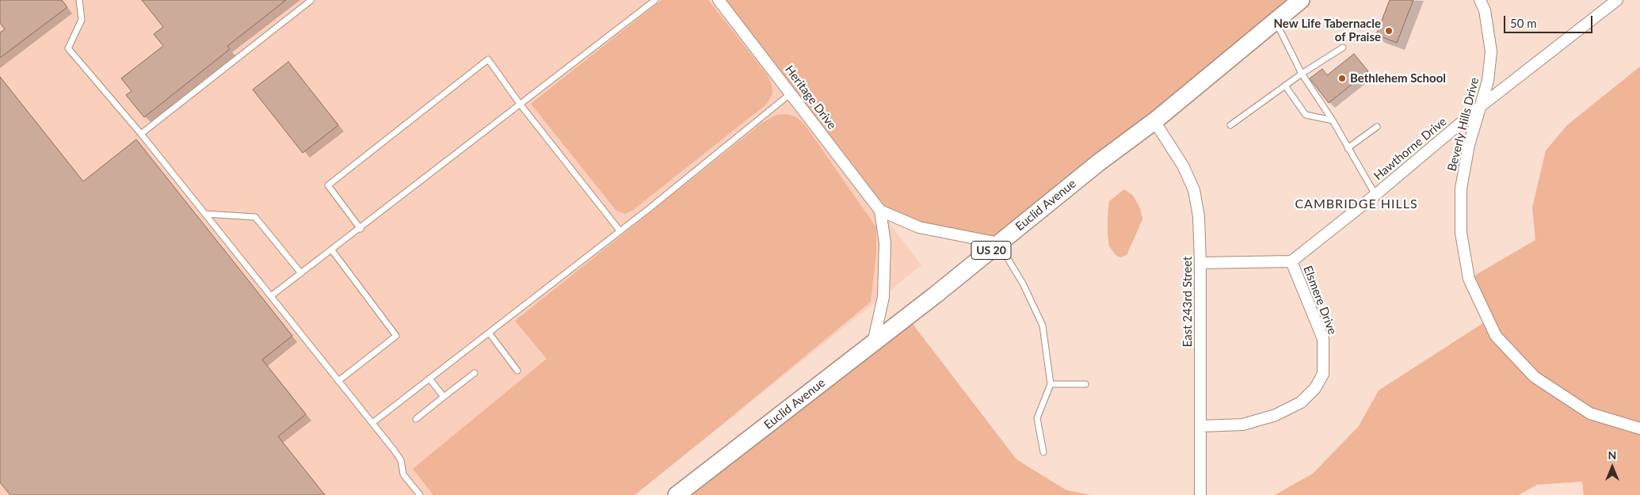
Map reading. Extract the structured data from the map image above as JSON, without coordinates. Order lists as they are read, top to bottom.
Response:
{
  "streets": {
    "main road": ["Euclid Avenue", "US 20"],
    "street": [
      "Heritage Drive",
      "Beverly Hills Drive",
      "Hawthorne Drive",
      "Elsmere Drive",
      "East 243rd Street"
    ]
  },
  "crossings": [
    ["Heritage Drive", "Euclid Avenue"],
    ["Beverly Hills Drive", "Hawthorne Drive"],
    ["Hawthorne Drive", "Elsmere Drive"],
    ["Euclid Avenue", "East 243rd Street"],
    ["Elsmere Drive", "East 243rd Street"]
  ],
  "districts": ["CAMBRIDGE HILLS"],
  "places": ["New Life Tabernacle of Praise", "Bethlehem School"],
  "scale_bar": "50 m",
  "north": "top"
}
